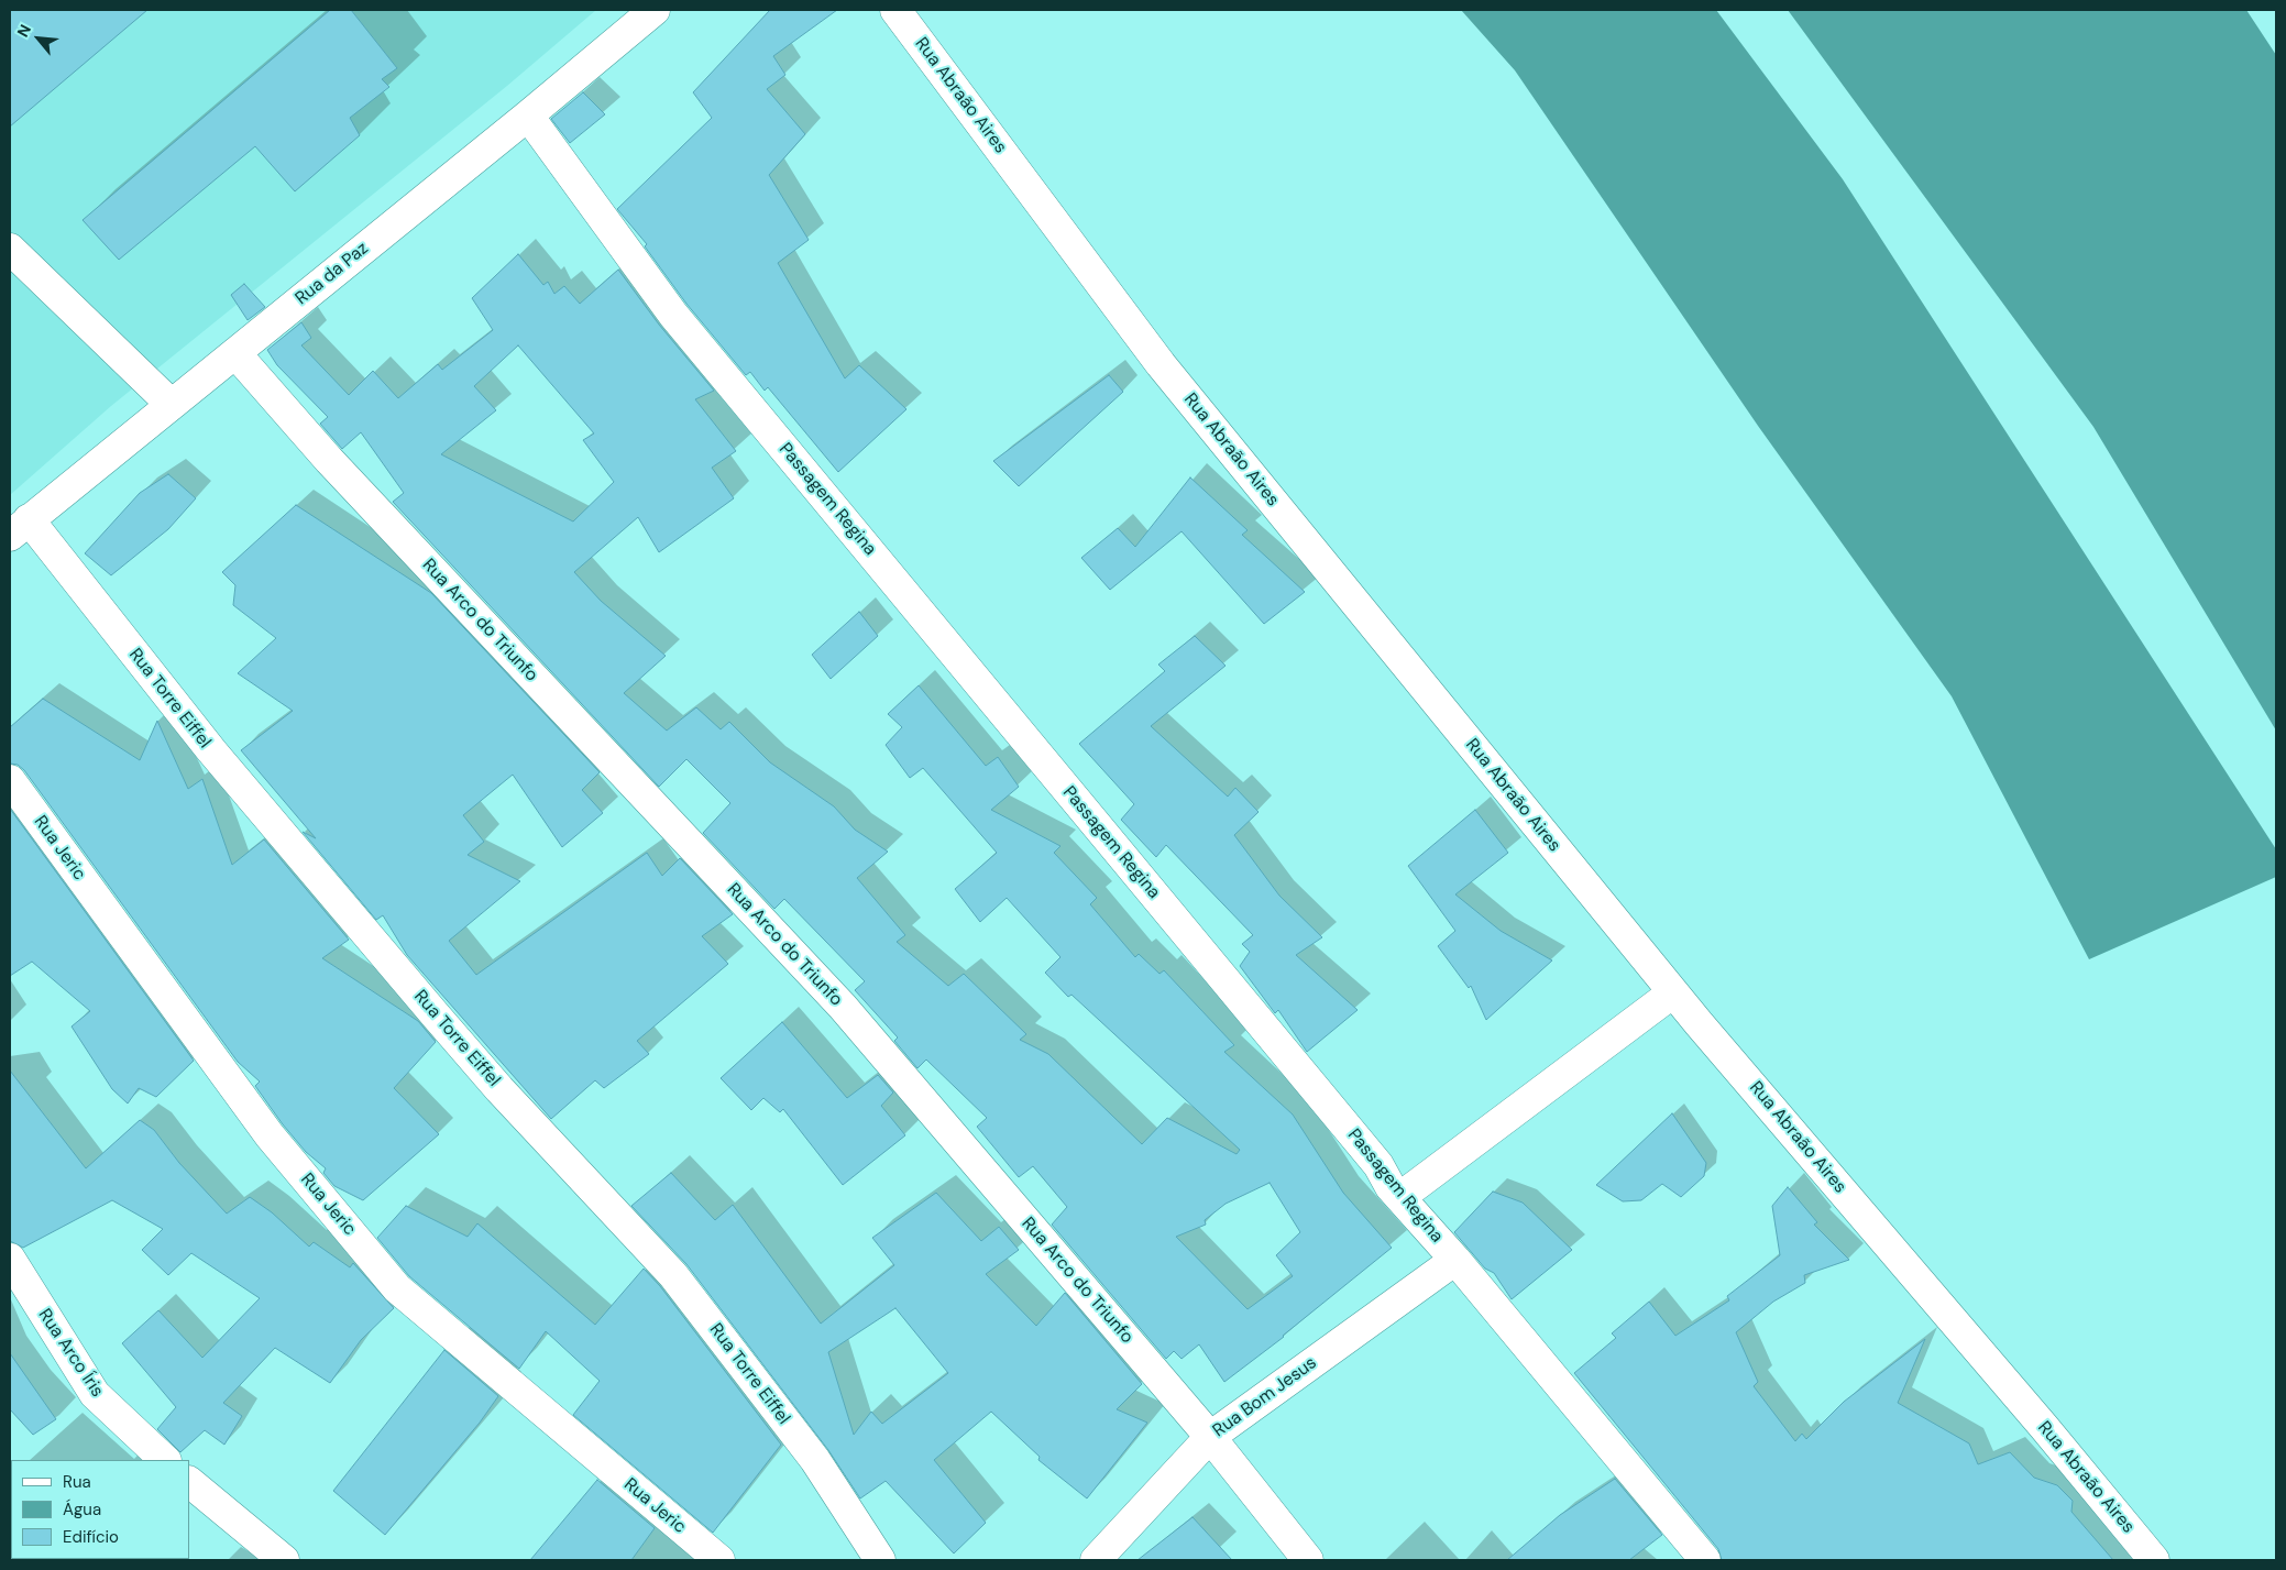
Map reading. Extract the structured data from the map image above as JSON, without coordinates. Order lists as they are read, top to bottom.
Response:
{
  "streets": {
    "street": [
      "Rua Abraão Aires",
      "Rua da Paz",
      "Passagem Regina",
      "Rua Arco do Triunfo",
      "Rua Torre Eiffel",
      "Rua Jeric",
      "Rua Arco Íris",
      "Rua Bom Jesus"
    ]
  },
  "crossings": [
    ["Rua da Paz", "Passagem Regina"],
    ["Rua da Paz", "Rua Arco do Triunfo"],
    ["Rua da Paz", "Rua Torre Eiffel"],
    ["Passagem Regina", "Rua Bom Jesus"],
    ["Rua Arco do Triunfo", "Rua Bom Jesus"]
  ],
  "legend": ["Rua", "Água", "Edifício"],
  "north": "top left"
}
